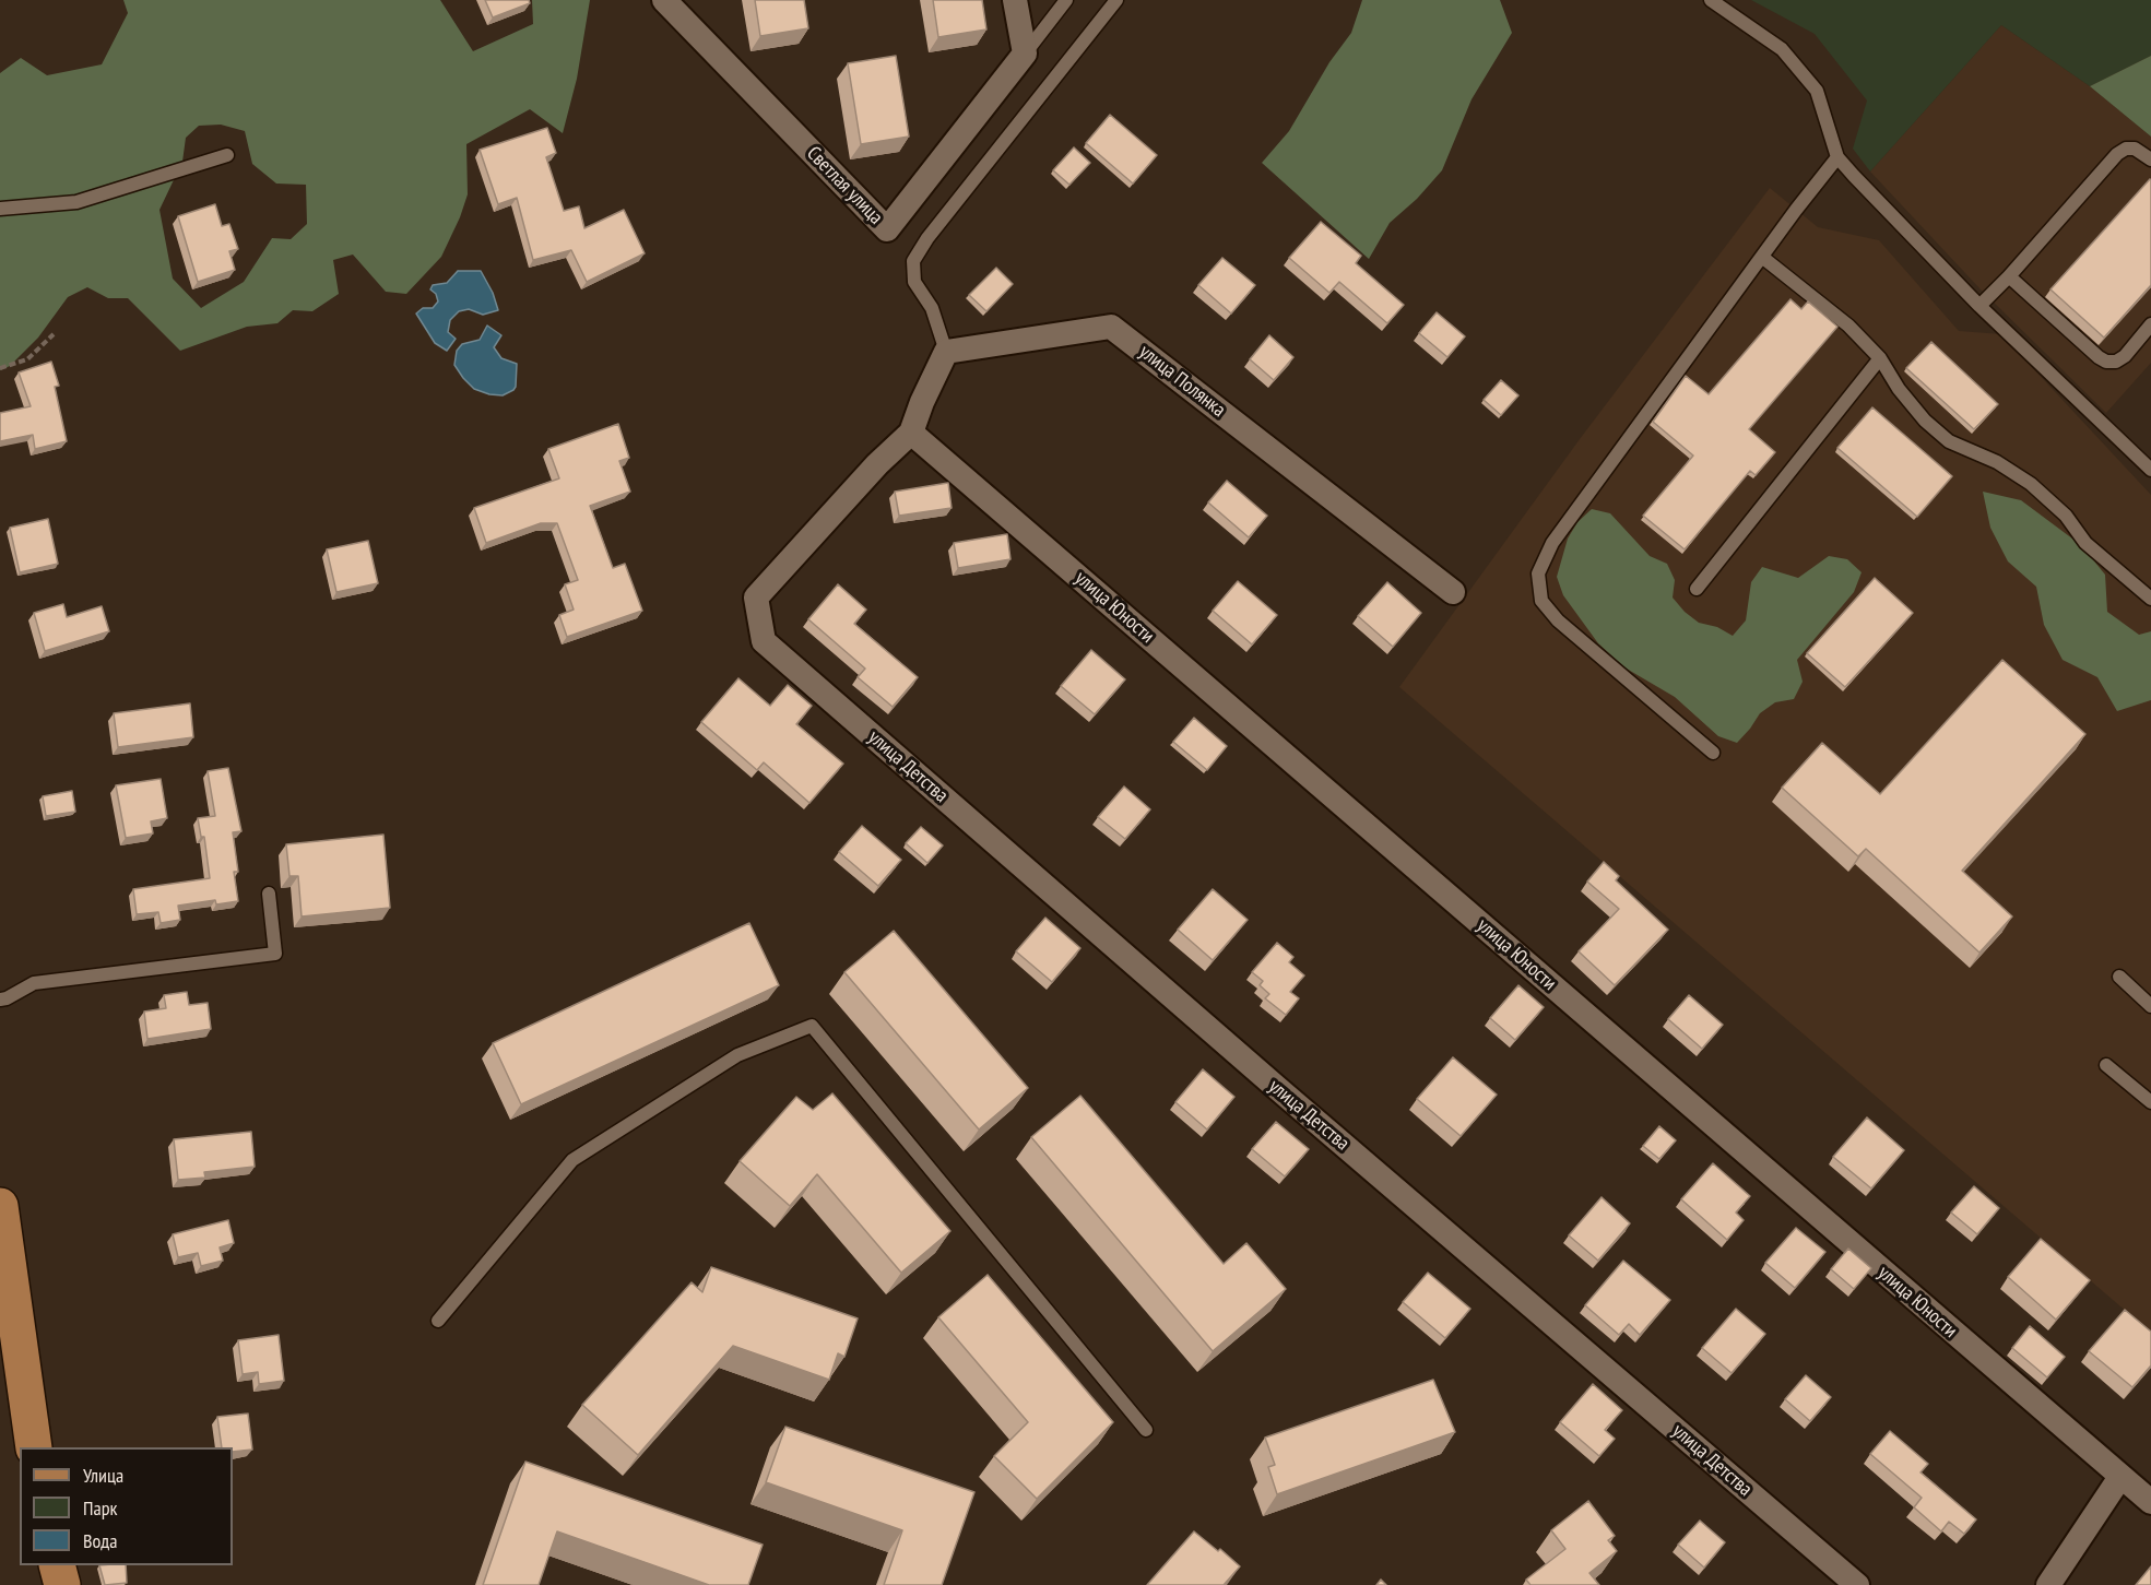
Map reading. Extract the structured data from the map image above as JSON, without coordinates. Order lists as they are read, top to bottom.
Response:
{
  "streets": {
    "street": [
      "Светлая улица",
      "улица Полянка",
      "улица Юности",
      "улица Детства"
    ]
  },
  "crossings": [
    ["улица Юности", "улица Детства"]
  ],
  "legend": ["Улица", "Парк", "Вода"]
}
